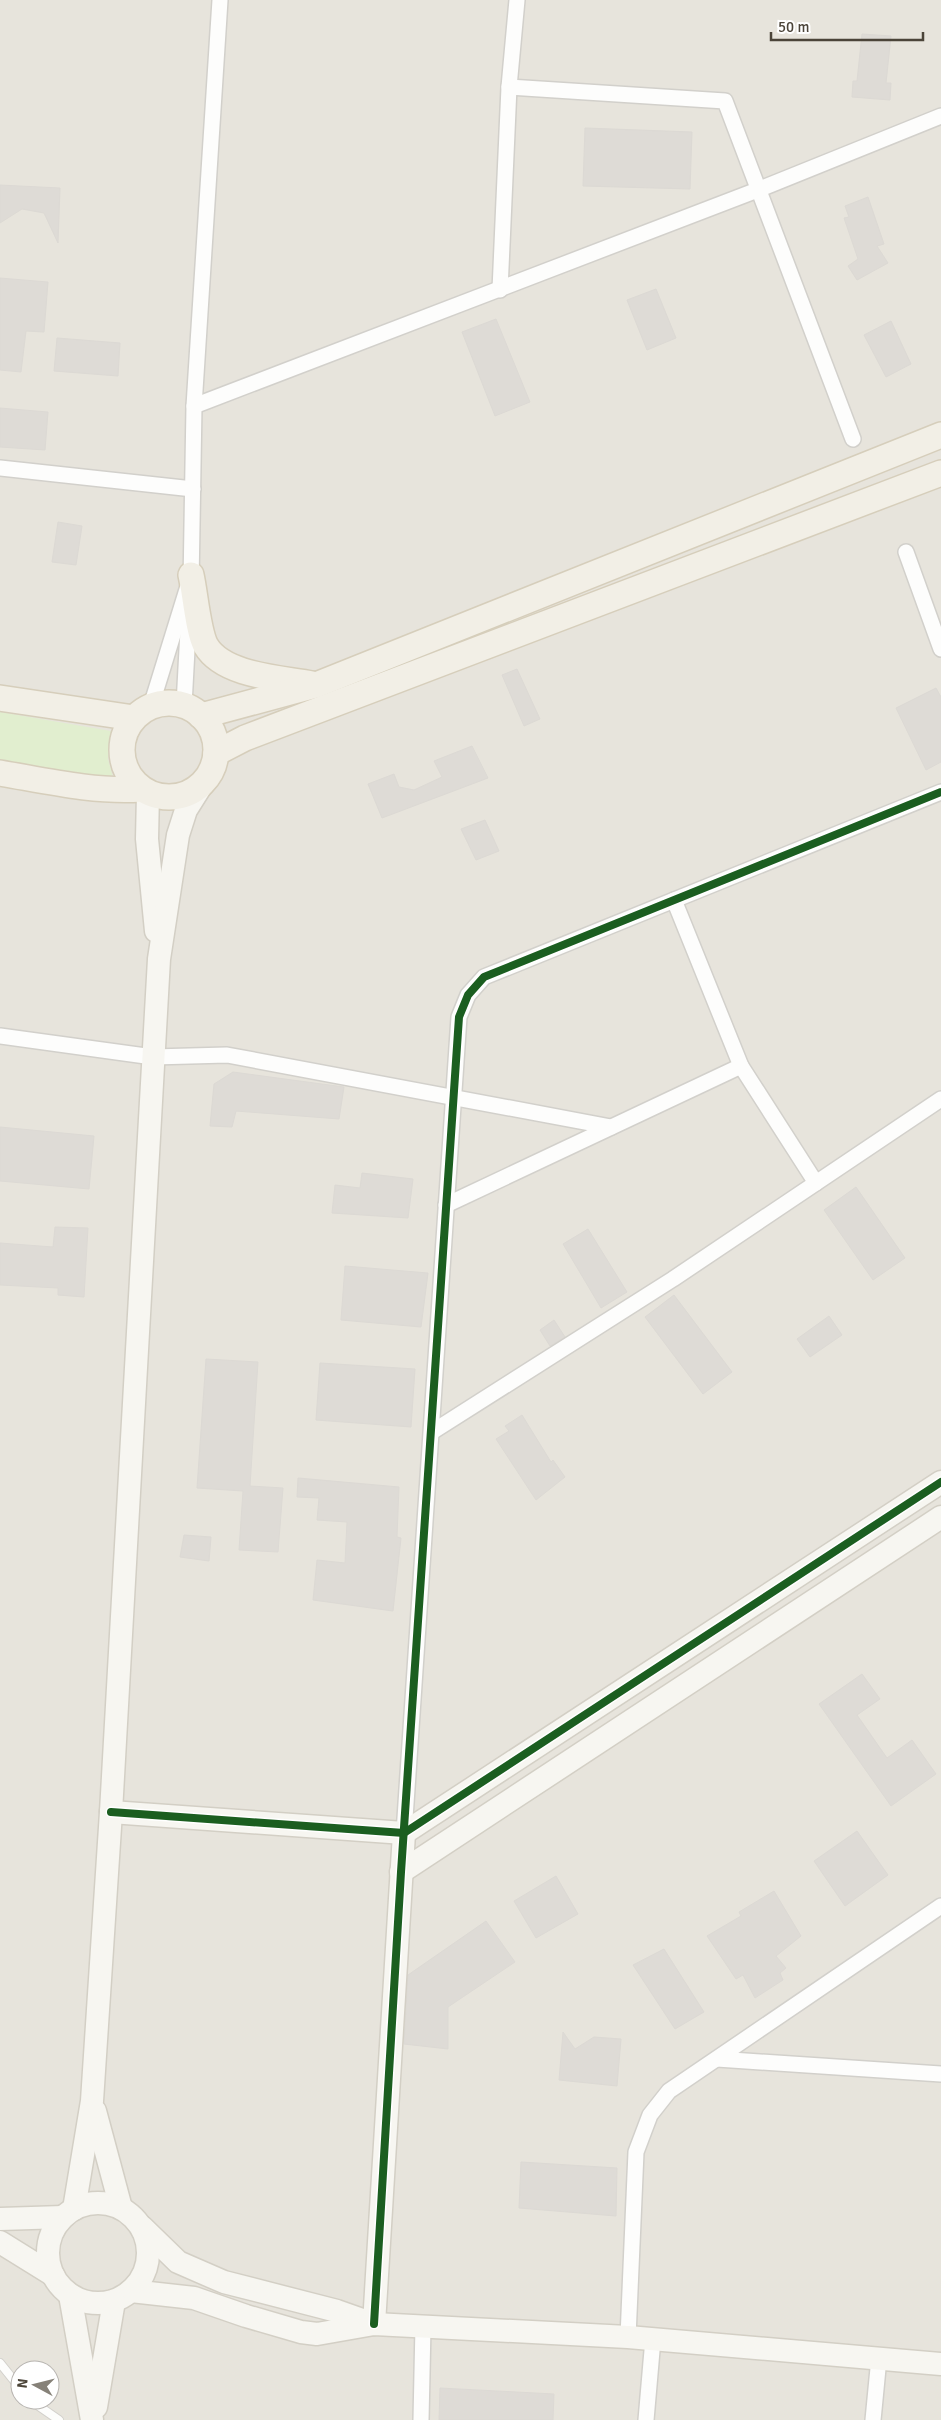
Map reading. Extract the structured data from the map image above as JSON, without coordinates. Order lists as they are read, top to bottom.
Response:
{
  "scale_bar": "50 m",
  "north": "left"
}
